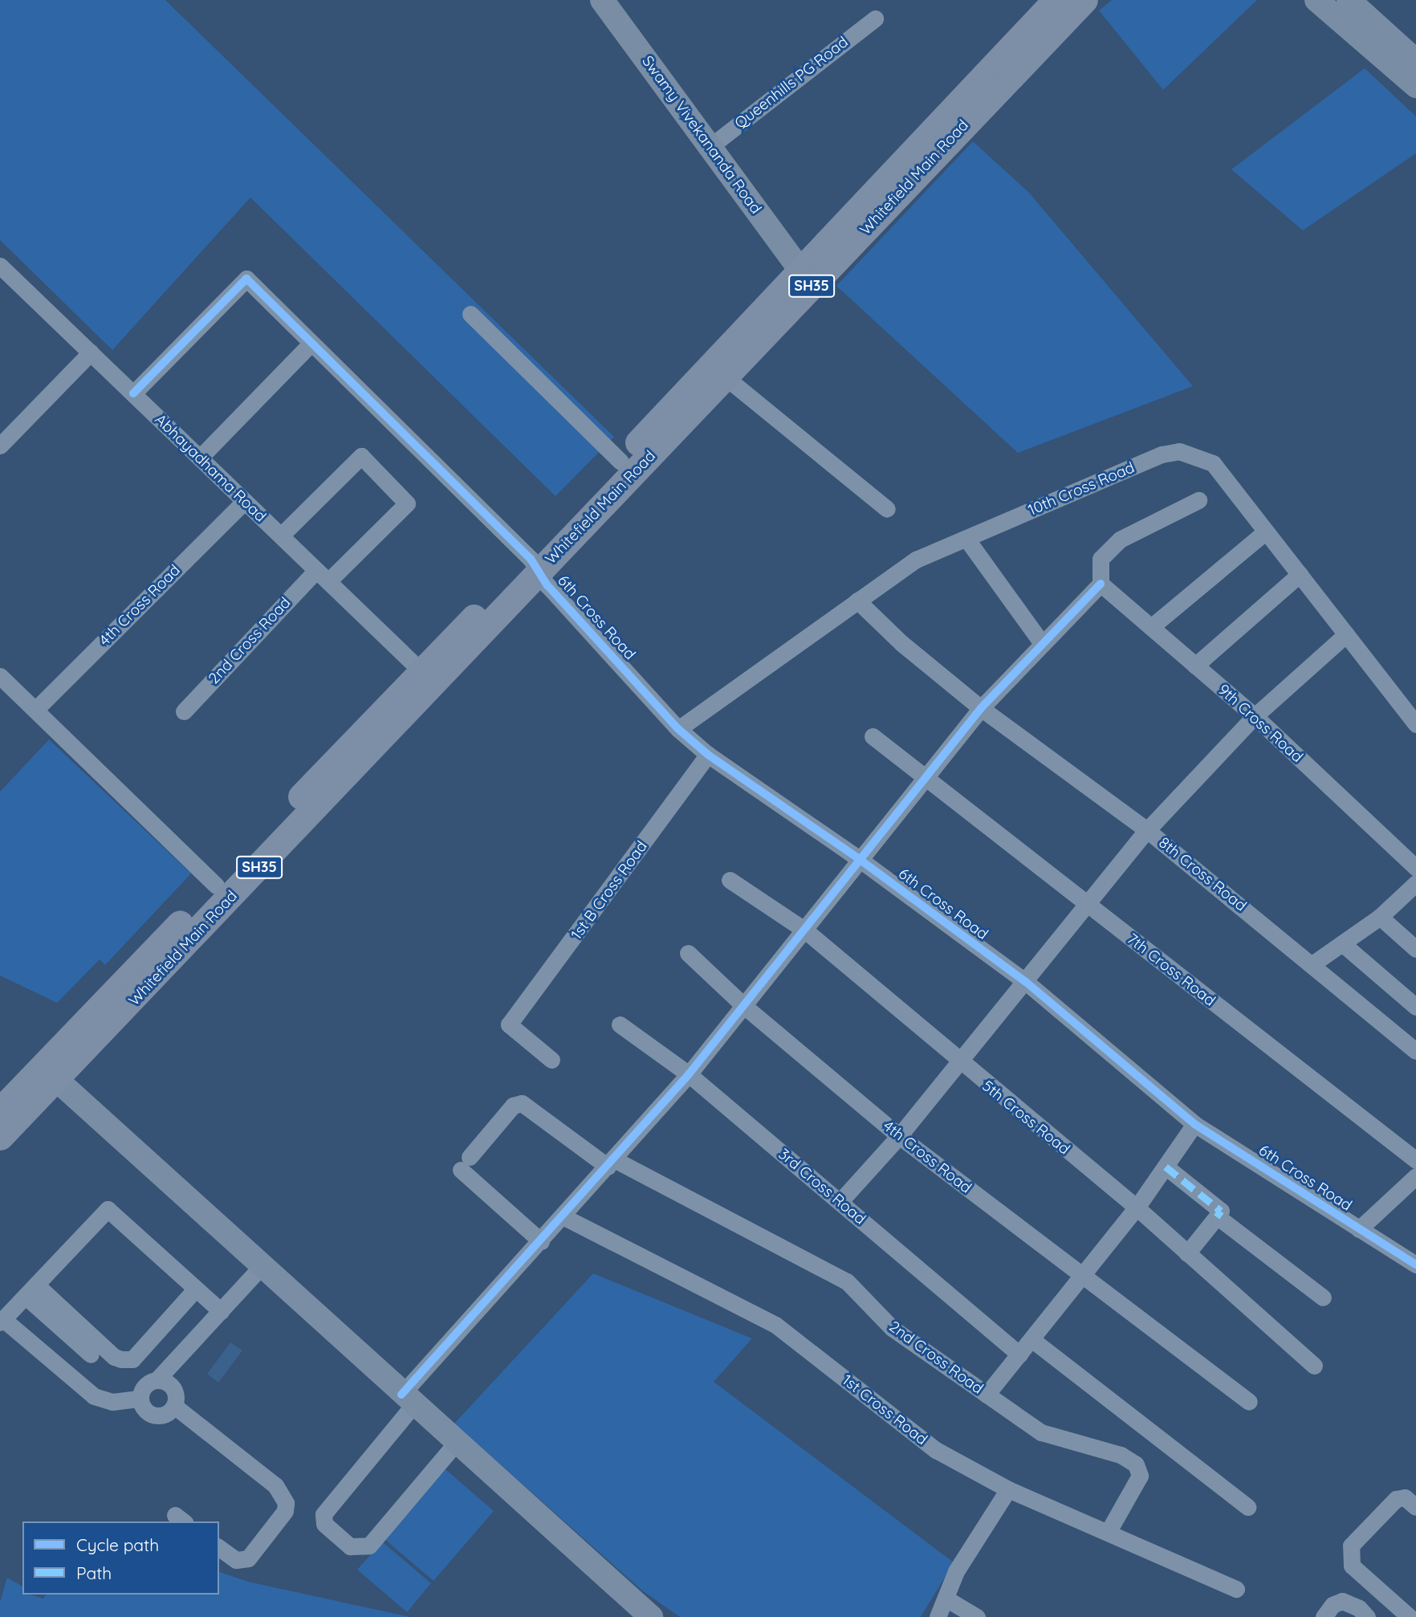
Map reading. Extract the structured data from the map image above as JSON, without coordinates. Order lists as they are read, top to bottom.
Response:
{
  "streets": {
    "main road": ["Whitefield Main Road", "SH35"],
    "street": [
      "Queenhills PG Road",
      "Swamy Vivekananda Road",
      "Abhayadhama Road",
      "10th Cross Road",
      "4th Cross Road",
      "6th Cross Road",
      "2nd Cross Road",
      "9th Cross Road",
      "8th Cross Road",
      "1st B Cross Road",
      "7th Cross Road",
      "5th Cross Road",
      "3rd Cross Road",
      "1st Cross Road"
    ]
  },
  "crossings": [
    ["Queenhills PG Road", "Swamy Vivekananda Road"],
    ["Swamy Vivekananda Road", "Whitefield Main Road"],
    ["Whitefield Main Road", "Abhayadhama Road"],
    ["Whitefield Main Road", "6th Cross Road"],
    ["Abhayadhama Road", "4th Cross Road"],
    ["Abhayadhama Road", "6th Cross Road"],
    ["Abhayadhama Road", "2nd Cross Road"],
    ["10th Cross Road", "6th Cross Road"],
    ["10th Cross Road", "8th Cross Road"],
    ["6th Cross Road", "1st B Cross Road"],
    ["2nd Cross Road", "1st Cross Road"]
  ],
  "legend": ["Cycle path", "Path"]
}
